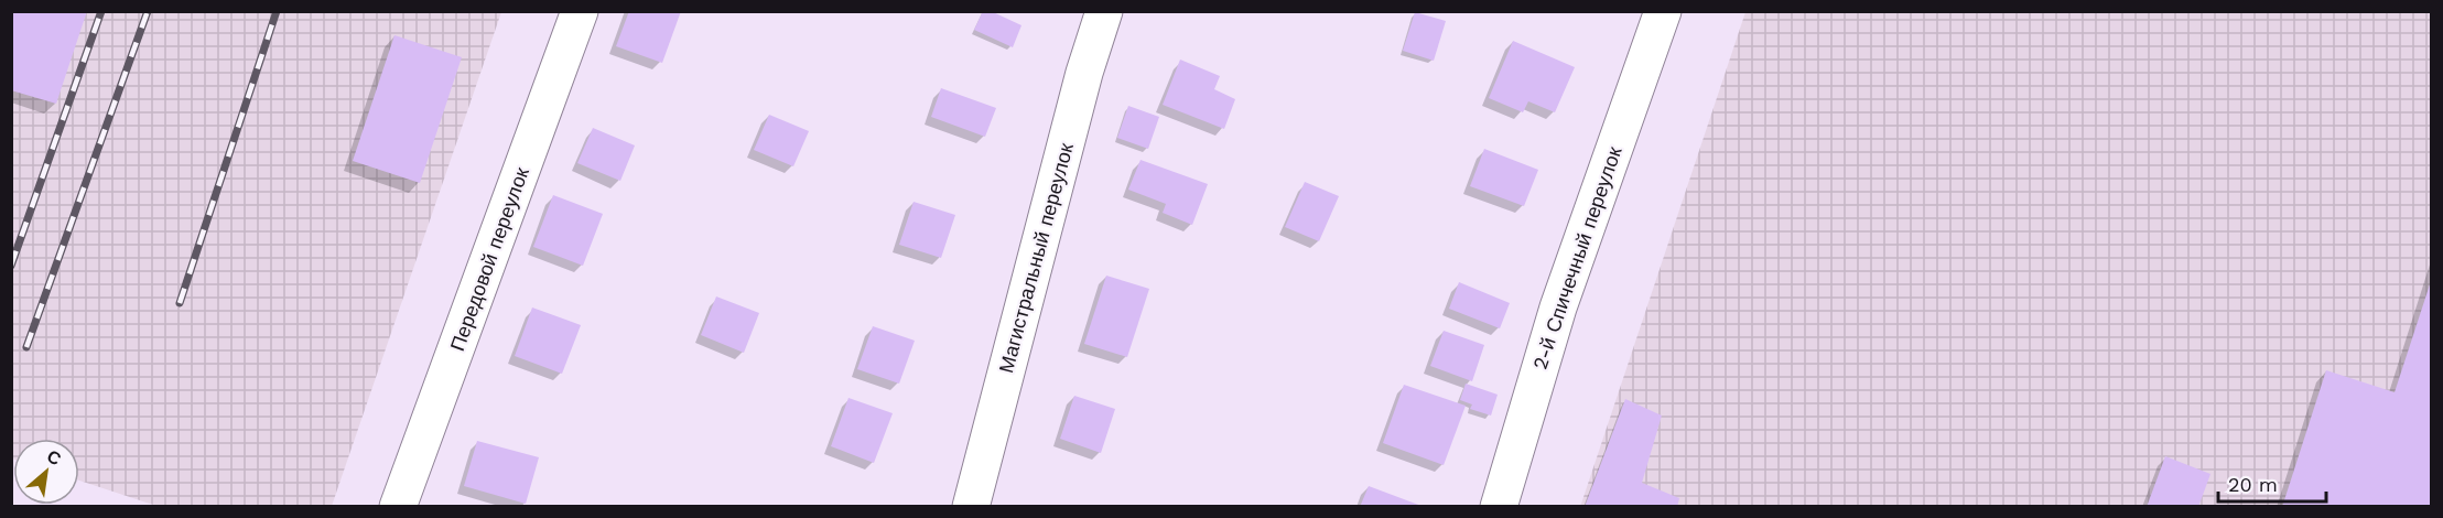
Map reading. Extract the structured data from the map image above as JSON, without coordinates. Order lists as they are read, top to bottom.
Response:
{
  "streets": {
    "street": ["Магистральный переулок", "2-й Спичечный переулок", "Передовой переулок"]
  },
  "scale_bar": "20 m",
  "north": "top right"
}
